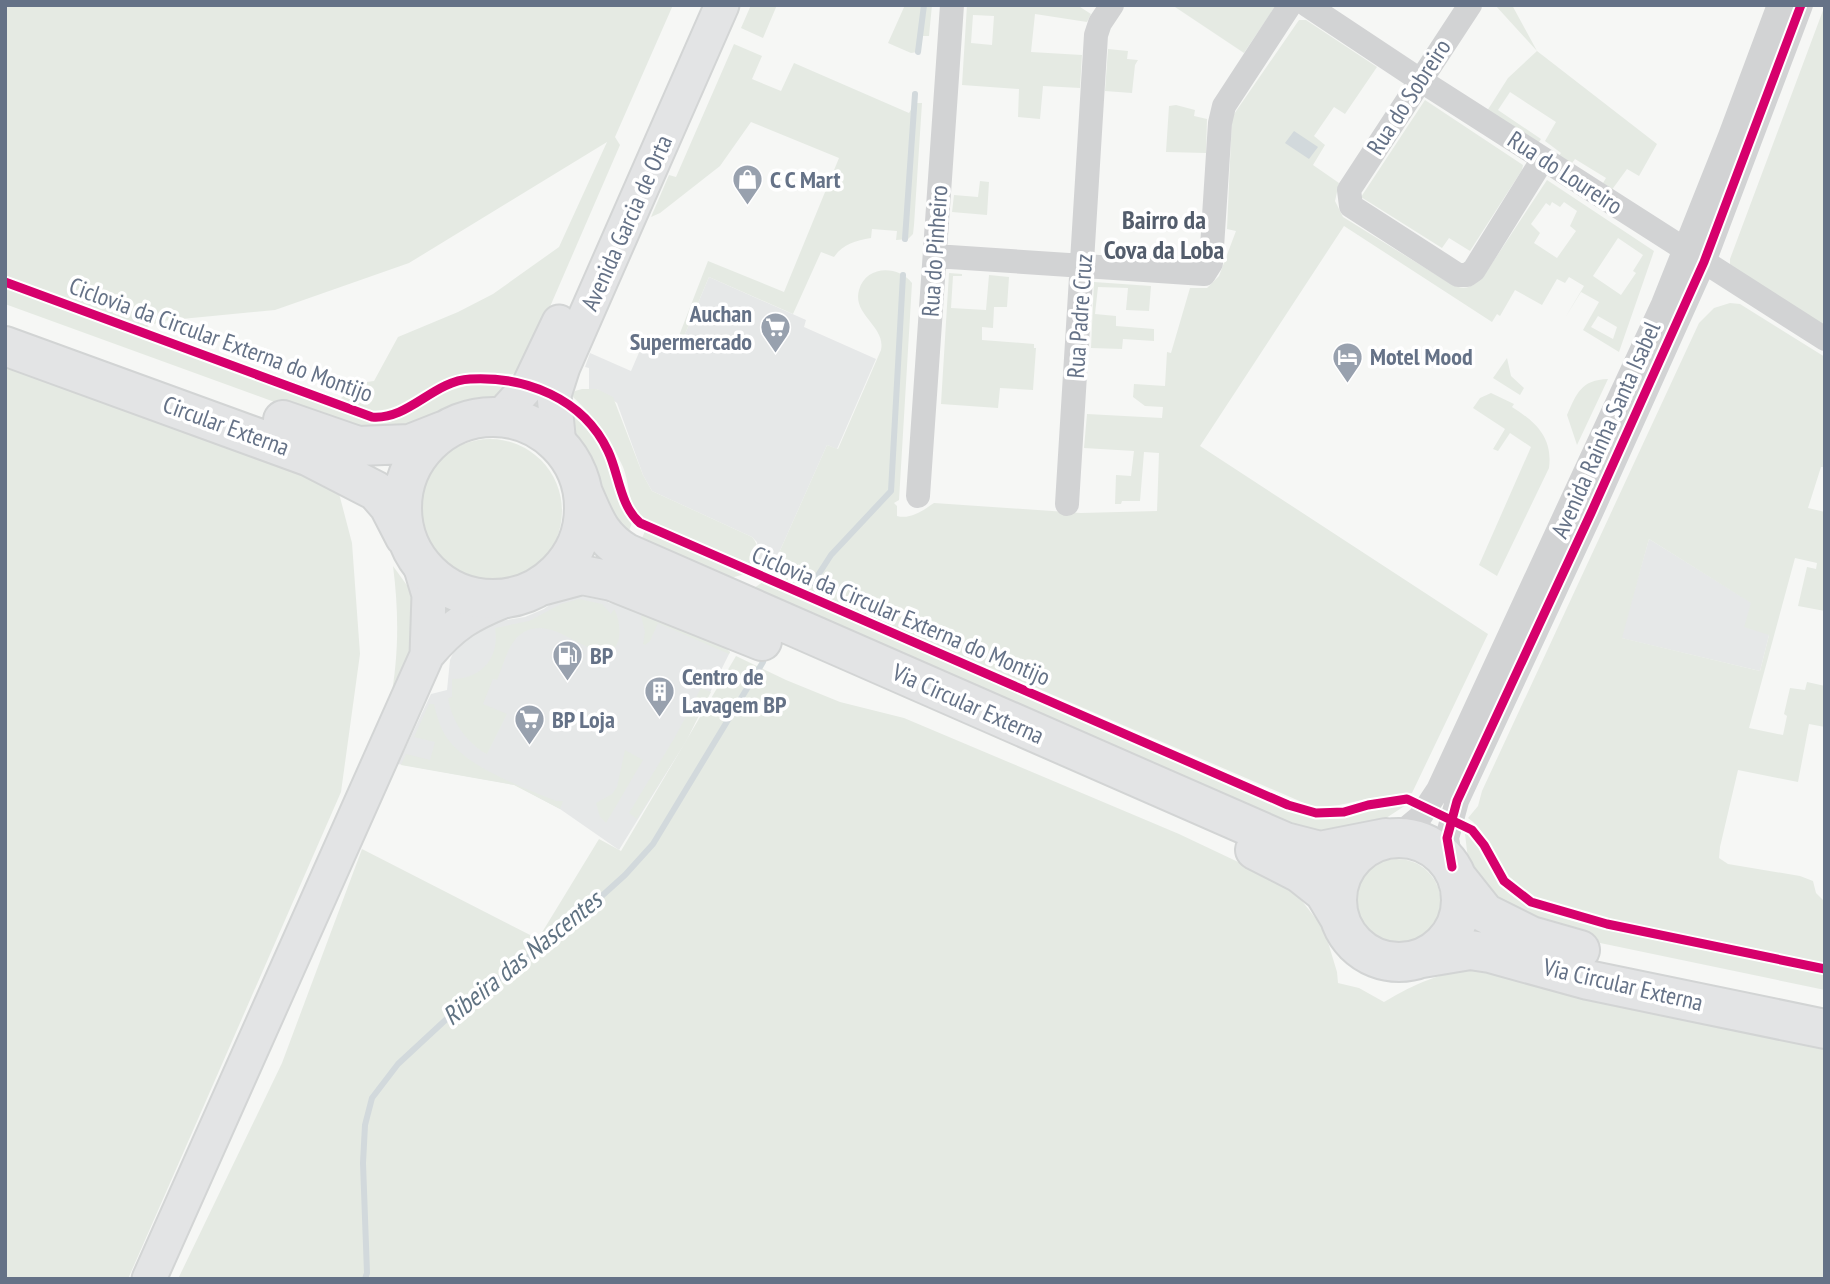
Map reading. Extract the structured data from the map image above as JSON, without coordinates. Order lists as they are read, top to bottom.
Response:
{
  "streets": {
    "main road": ["Avenida Garcia de Orta", "Circular Externa", "Via Circular Externa"],
    "street": [
      "Rua do Sobreiro",
      "Rua do Loureiro",
      "Rua do Pinheiro",
      "Rua Padre Cruz",
      "Avenida Rainha Santa Isabel"
    ],
    "cycle path": ["Ciclovia da Circular Externa do Montijo"]
  },
  "crossings": [
    ["Rua do Sobreiro", "Rua do Loureiro"],
    ["Rua do Loureiro", "Avenida Rainha Santa Isabel"],
    ["Avenida Garcia de Orta", "Circular Externa"],
    ["Avenida Garcia de Orta", "Via Circular Externa"],
    ["Circular Externa", "Via Circular Externa"],
    ["Avenida Rainha Santa Isabel", "Via Circular Externa"]
  ],
  "districts": ["Bairro da Cova da Loba"],
  "water": ["Ribeira das Nascentes"],
  "places": {
    "shop": ["C C Mart"],
    "supermarket": ["Auchan Supermercado", "BP Loja"],
    "hotel": ["Motel Mood"],
    "fuel station": ["BP"],
    "building": ["Centro de Lavagem BP"]
  }
}
